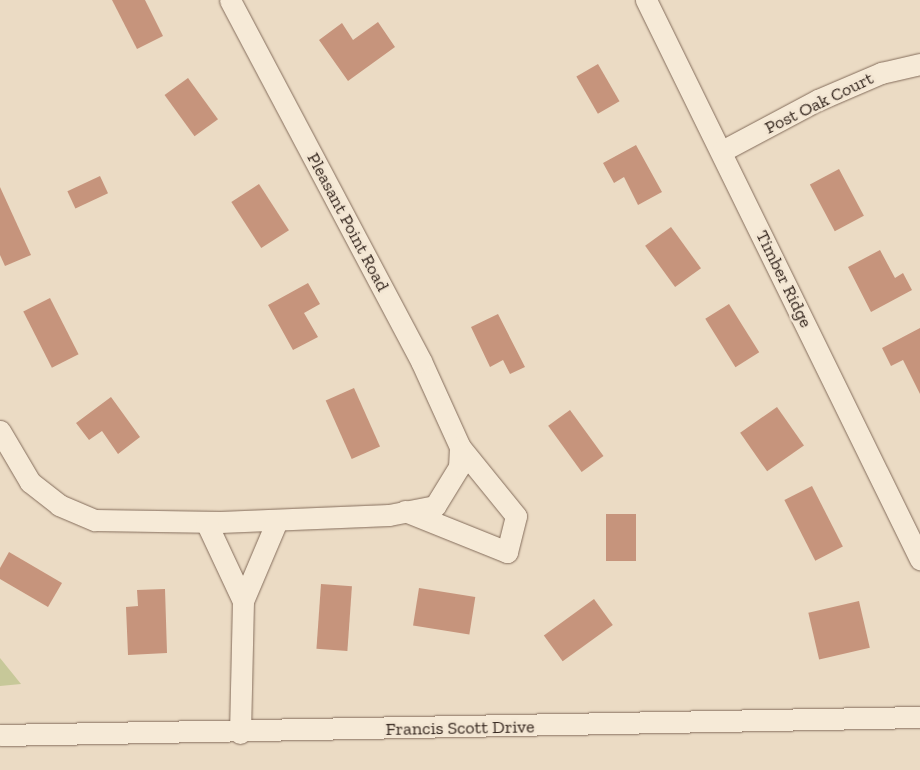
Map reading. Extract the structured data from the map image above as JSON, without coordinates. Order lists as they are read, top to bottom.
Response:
{
  "streets": {
    "street": [
      "Post Oak Court",
      "Pleasant Point Road",
      "Timber Ridge",
      "Francis Scott Drive"
    ]
  },
  "crossings": [
    ["Post Oak Court", "Timber Ridge"]
  ]
}
